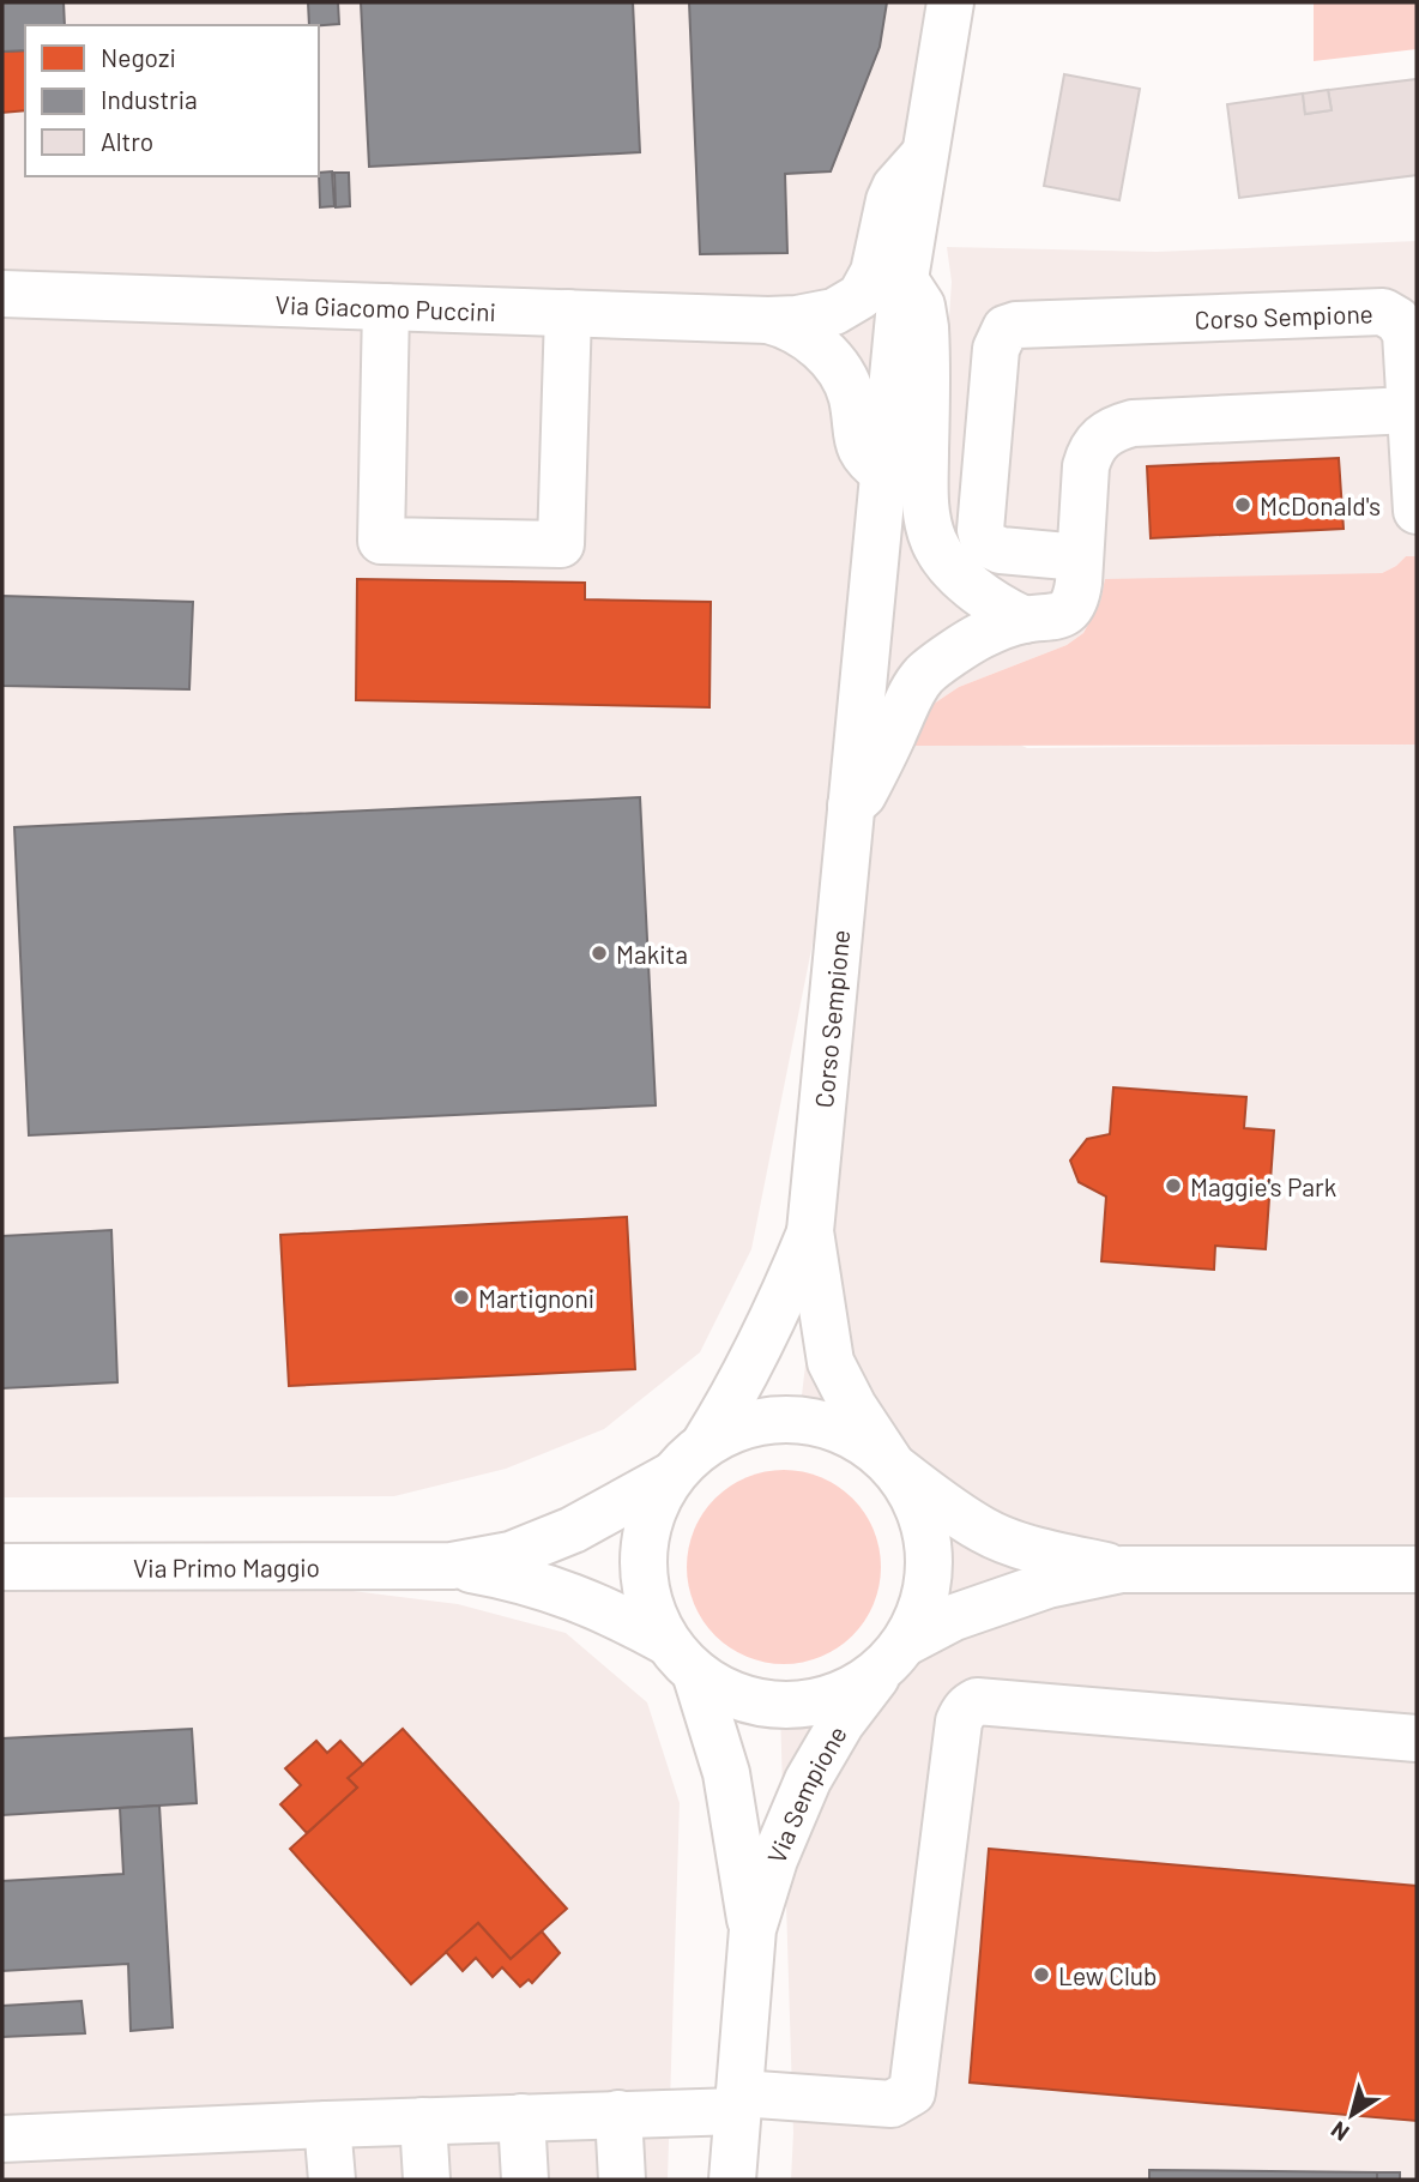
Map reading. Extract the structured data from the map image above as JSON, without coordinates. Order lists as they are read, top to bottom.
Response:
{
  "streets": {
    "street": [
      "Via Giacomo Puccini",
      "Corso Sempione",
      "Via Primo Maggio",
      "Via Sempione"
    ]
  },
  "crossings": [
    ["Via Giacomo Puccini", "Corso Sempione"],
    ["Corso Sempione", "Via Primo Maggio"],
    ["Corso Sempione", "Via Sempione"],
    ["Via Primo Maggio", "Via Sempione"]
  ],
  "places": [
    "McDonald's",
    "Makita",
    "Maggie's Park",
    "Martignoni",
    "Lew Club"
  ],
  "legend": ["Negozi", "Industria", "Altro"],
  "north": "bottom left"
}
